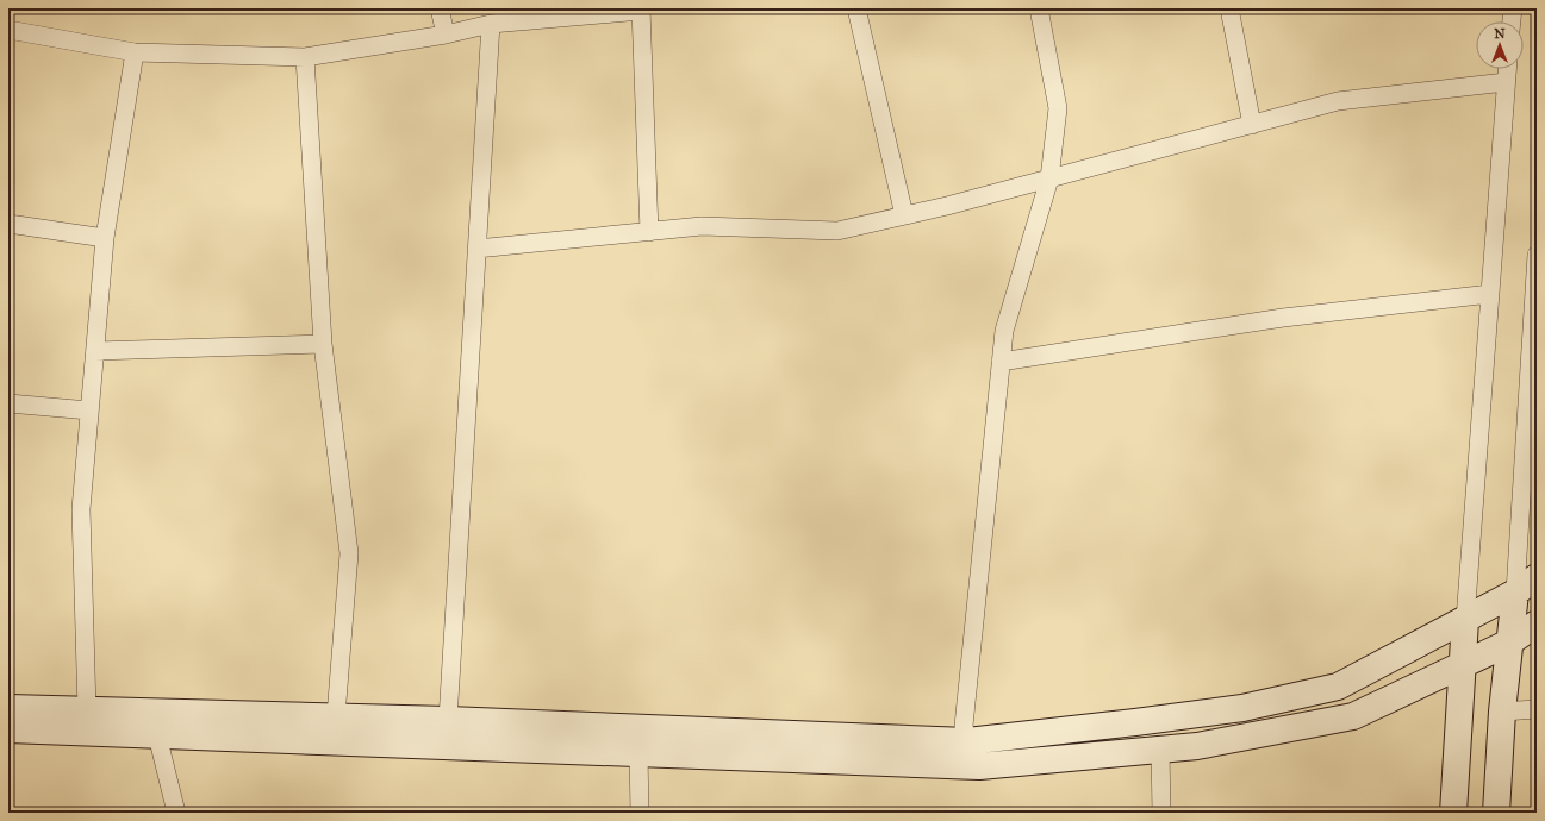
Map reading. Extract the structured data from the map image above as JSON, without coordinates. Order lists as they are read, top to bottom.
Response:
{
  "north": "top"
}
